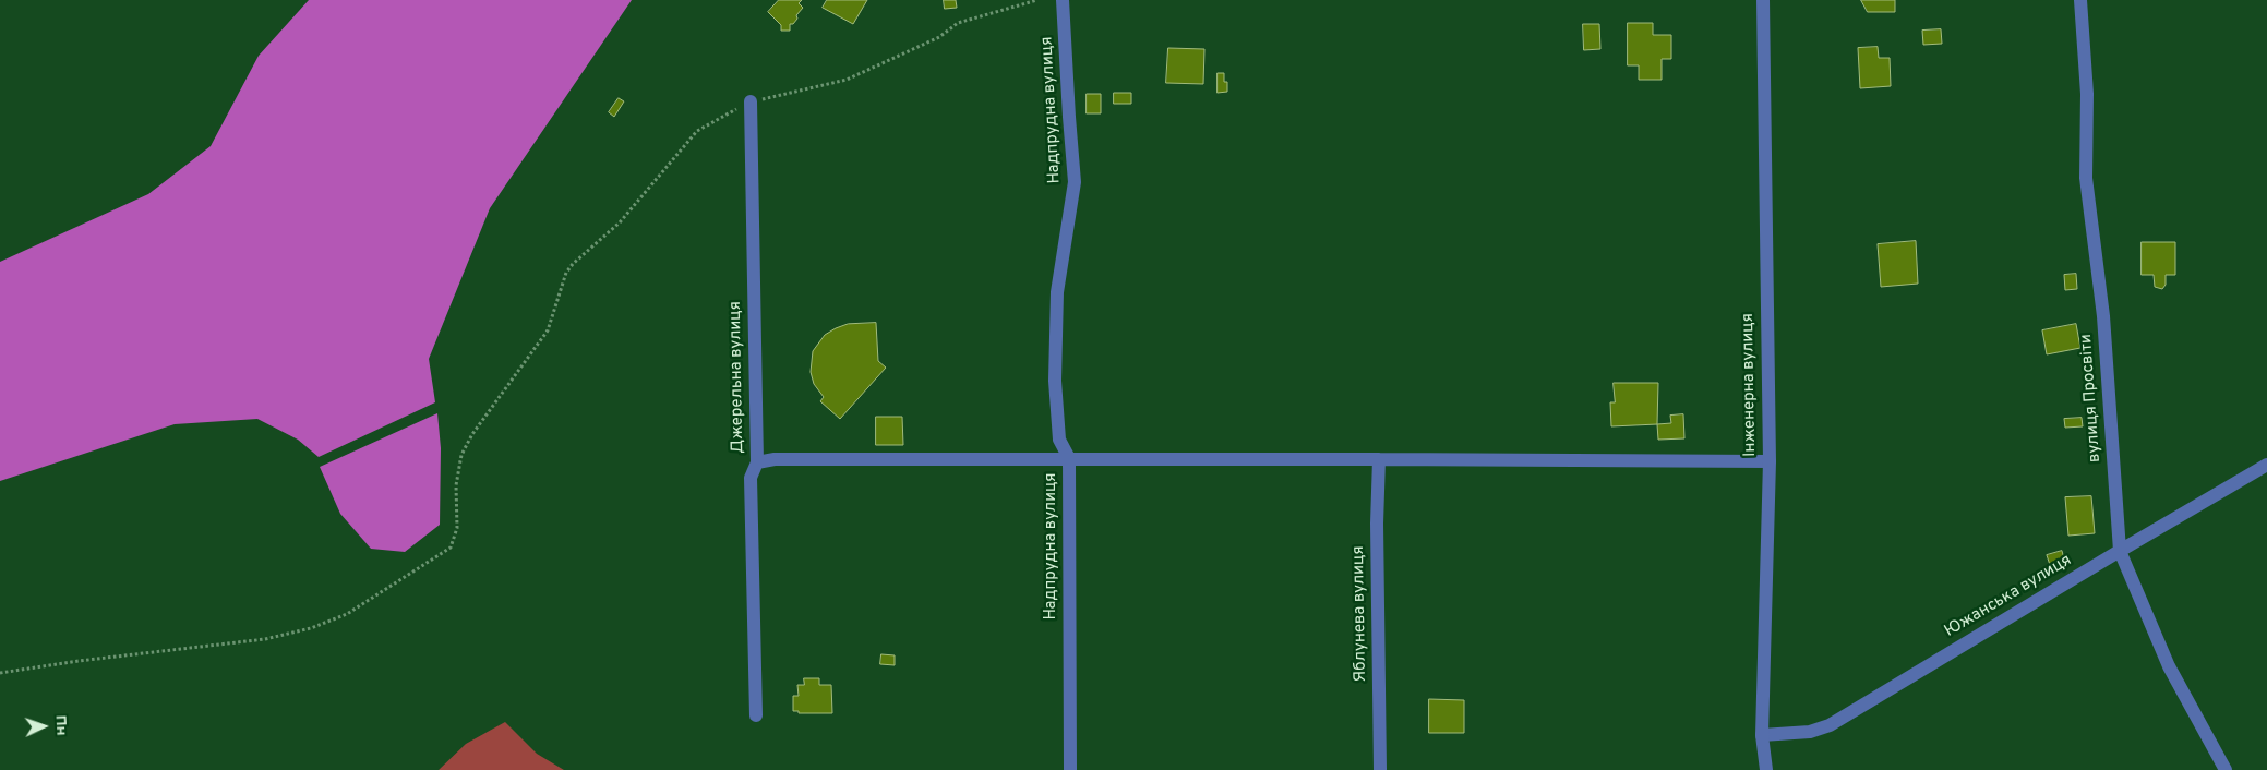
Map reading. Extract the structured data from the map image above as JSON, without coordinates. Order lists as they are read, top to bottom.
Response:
{
  "streets": {
    "street": [
      "Надпрудна вулиця",
      "Джерельна вулиця",
      "Інженерна вулиця",
      "вулиця Просвіти",
      "Южанська вулиця",
      "Яблунева вулиця"
    ]
  },
  "crossings": [
    ["Інженерна вулиця", "Южанська вулиця"],
    ["вулиця Просвіти", "Южанська вулиця"]
  ],
  "north": "right"
}
